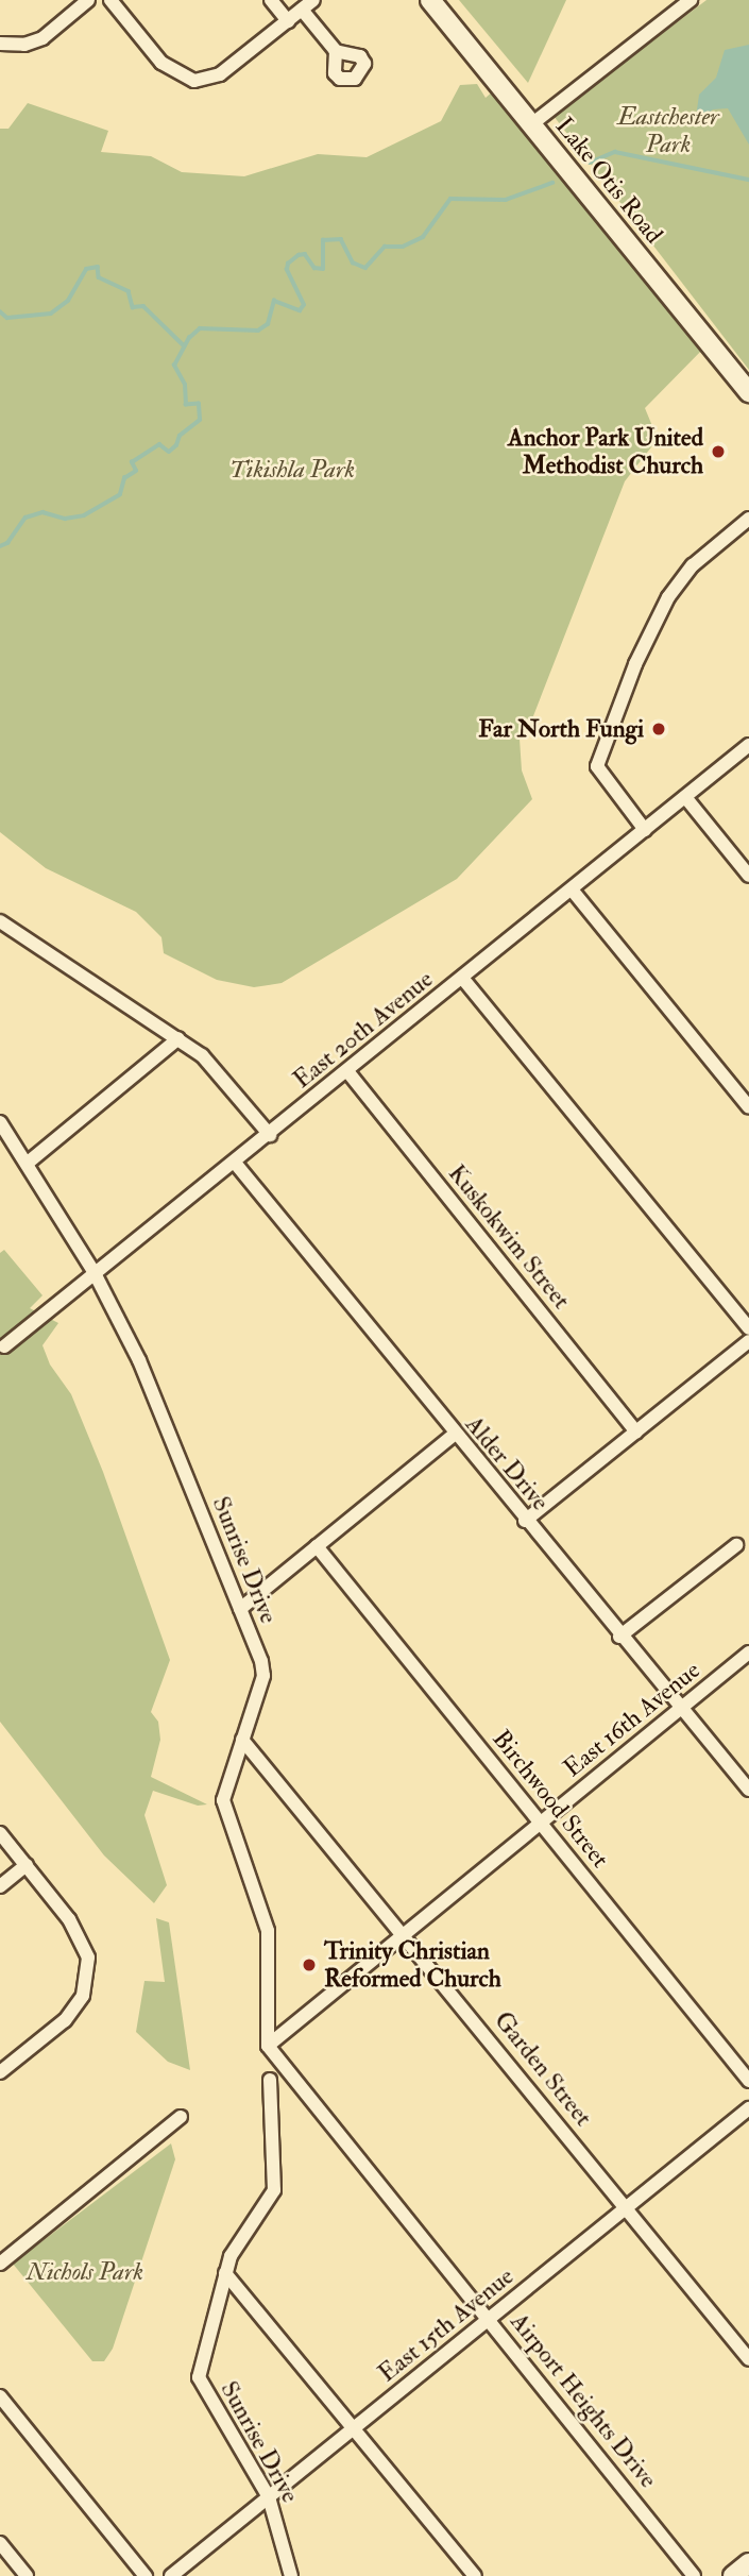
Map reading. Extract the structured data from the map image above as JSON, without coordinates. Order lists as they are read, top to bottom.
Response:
{
  "streets": {
    "main road": ["Lake Otis Road"],
    "street": [
      "East 20th Avenue",
      "Kuskokwim Street",
      "Alder Drive",
      "Sunrise Drive",
      "East 16th Avenue",
      "Birchwood Street",
      "Garden Street",
      "East 15th Avenue",
      "Airport Heights Drive"
    ]
  },
  "crossings": [
    ["East 20th Avenue", "Kuskokwim Street"],
    ["East 20th Avenue", "Alder Drive"],
    ["East 20th Avenue", "Sunrise Drive"],
    ["Alder Drive", "East 16th Avenue"],
    ["Sunrise Drive", "East 16th Avenue"],
    ["Sunrise Drive", "Garden Street"],
    ["Sunrise Drive", "East 15th Avenue"],
    ["Sunrise Drive", "Airport Heights Drive"],
    ["East 16th Avenue", "Birchwood Street"],
    ["East 16th Avenue", "Garden Street"],
    ["East 16th Avenue", "Airport Heights Drive"],
    ["Garden Street", "East 15th Avenue"],
    ["East 15th Avenue", "Airport Heights Drive"]
  ],
  "parks": ["Eastchester Park", "Tikishla Park", "Nichols Park"],
  "places": ["Anchor Park United Methodist Church", "Far North Fungi", "Trinity Christian Reformed Church"]
}
